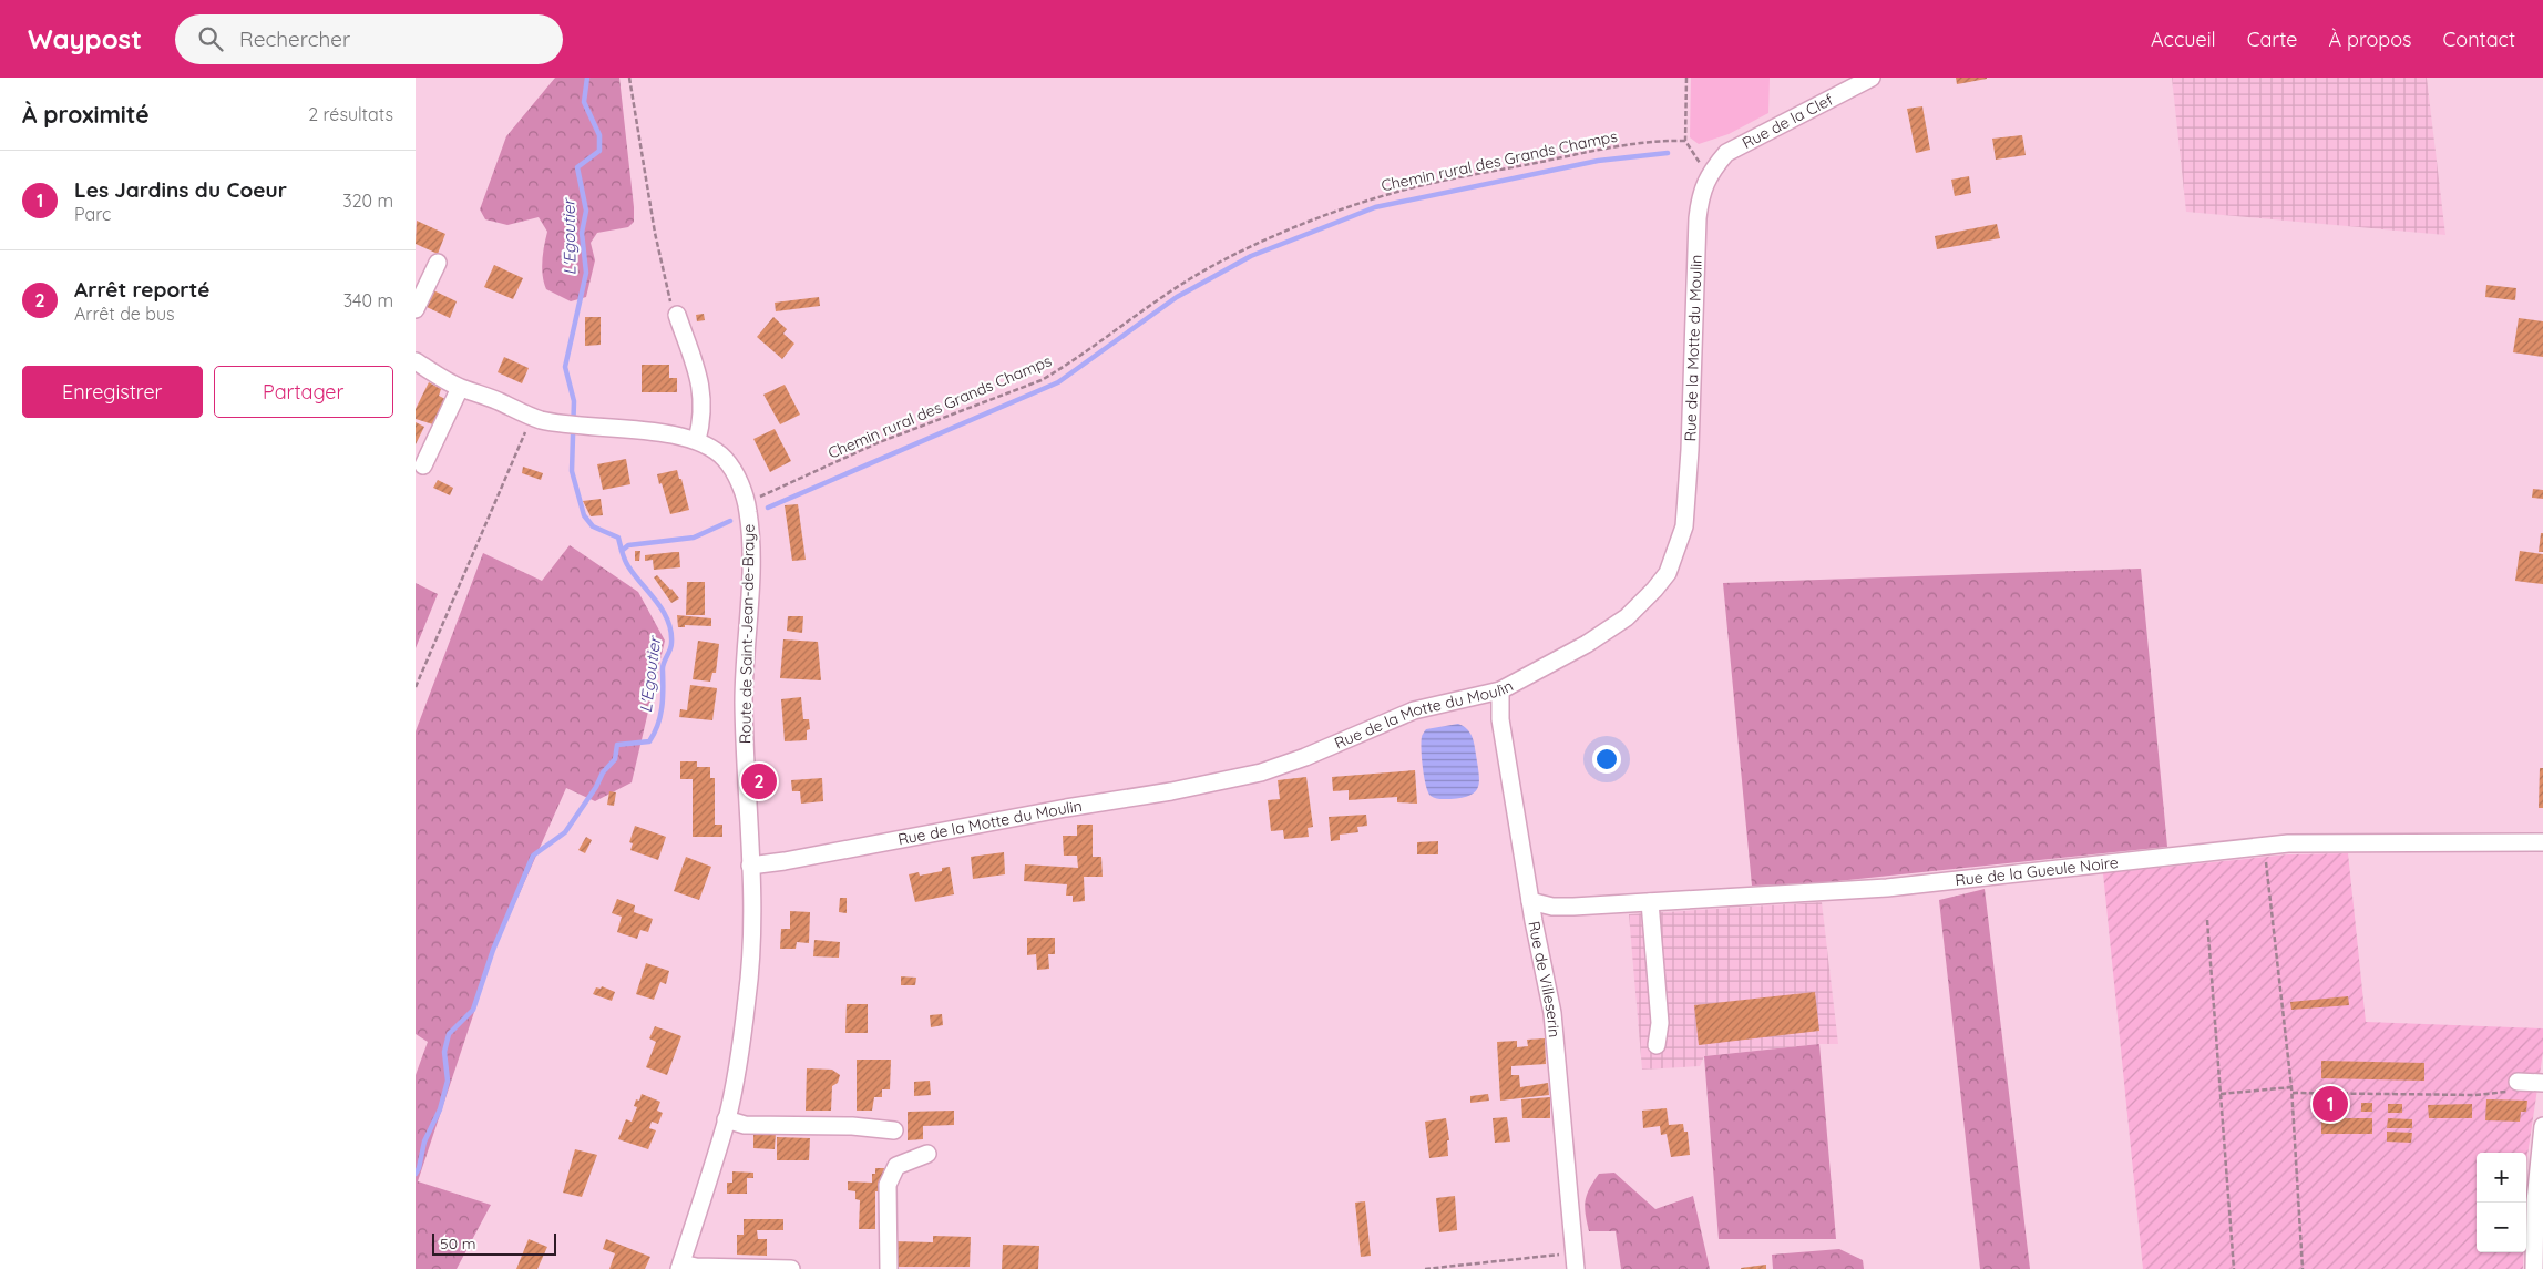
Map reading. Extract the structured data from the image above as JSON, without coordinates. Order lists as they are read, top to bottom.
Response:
{
  "streets": {
    "street": [
      "Rue de la Clef",
      "Rue de la Motte du Moulin",
      "Route de Saint-Jean-de-Braye",
      "Rue de la Gueule Noire",
      "Rue de Villeserin"
    ],
    "path": ["Chemin rural des Grands Champs"]
  },
  "crossings": [
    ["Rue de la Clef", "Rue de la Motte du Moulin"],
    ["Rue de la Motte du Moulin", "Route de Saint-Jean-de-Braye"],
    ["Rue de la Motte du Moulin", "Rue de Villeserin"],
    ["Rue de la Gueule Noire", "Rue de Villeserin"]
  ],
  "water": ["L'Egoutier"],
  "scale_bar": "50 m",
  "page": {
    "header": "Waypost",
    "search": "Rechercher",
    "nav": [
      "Accueil",
      "Carte",
      "À propos",
      "Contact"
    ],
    "heading": ["À proximité", "2 résultats"],
    "list": [
      {
        "mark": "1",
        "name": "Les Jardins du Coeur",
        "note": "Parc",
        "value": "320 m"
      },
      {
        "mark": "2",
        "name": "Arrêt reporté",
        "note": "Arrêt de bus",
        "value": "340 m"
      }
    ],
    "buttons": ["Enregistrer", "Partager"],
    "pins": ["2", "1"],
    "map_buttons": ["+", "−"],
    "scale": "50 m"
  }
}
